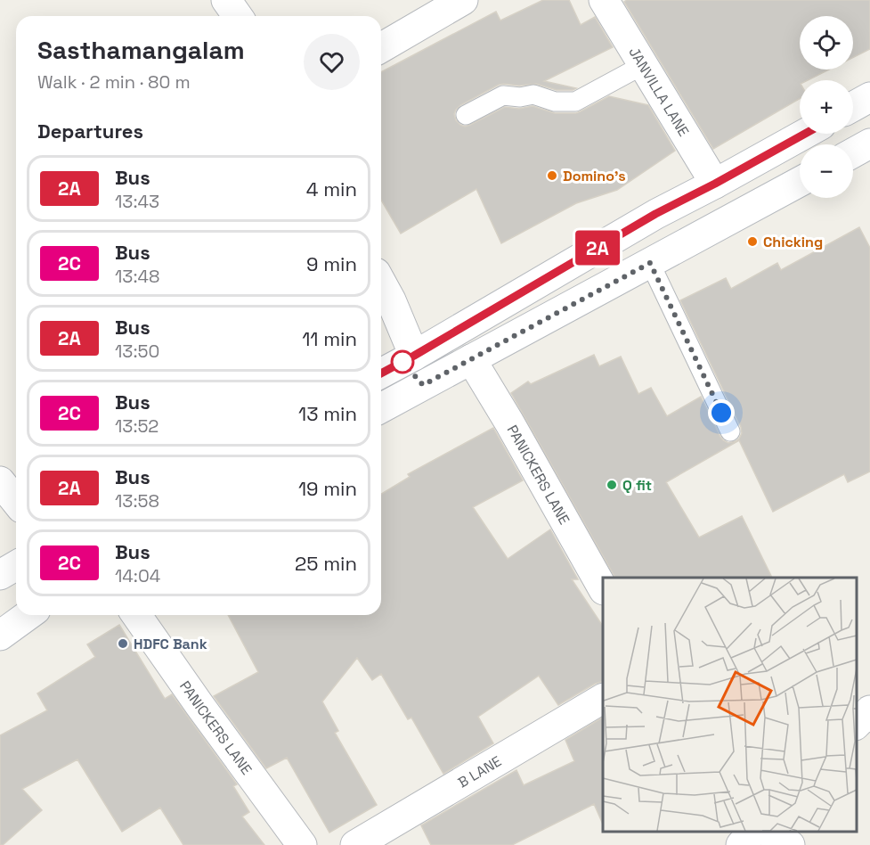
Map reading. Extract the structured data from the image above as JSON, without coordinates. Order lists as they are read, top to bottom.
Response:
{
  "streets": {
    "street": ["JANVILLA LANE", "PANICKERS LANE", "B LANE"]
  },
  "places": [
    "Domino's",
    "Chicking",
    "Q fit",
    "HDFC Bank"
  ],
  "lines": ["bus line 2A"],
  "page": {
    "on_map": "2A",
    "map_buttons": ["+", "−"],
    "heading": [
      ["Sasthamangalam", "Walk · 2 min · 80 m"],
      "Departures"
    ],
    "list": [
      {
        "mark": "2A",
        "name": "Bus",
        "note": "13:43",
        "value": "4 min"
      },
      {
        "mark": "2C",
        "name": "Bus",
        "note": "13:48",
        "value": "9 min"
      },
      {
        "mark": "2A",
        "name": "Bus",
        "note": "13:50",
        "value": "11 min"
      },
      {
        "mark": "2C",
        "name": "Bus",
        "note": "13:52",
        "value": "13 min"
      },
      {
        "mark": "2A",
        "name": "Bus",
        "note": "13:58",
        "value": "19 min"
      },
      {
        "mark": "2C",
        "name": "Bus",
        "note": "14:04",
        "value": "25 min"
      }
    ]
  }
}
